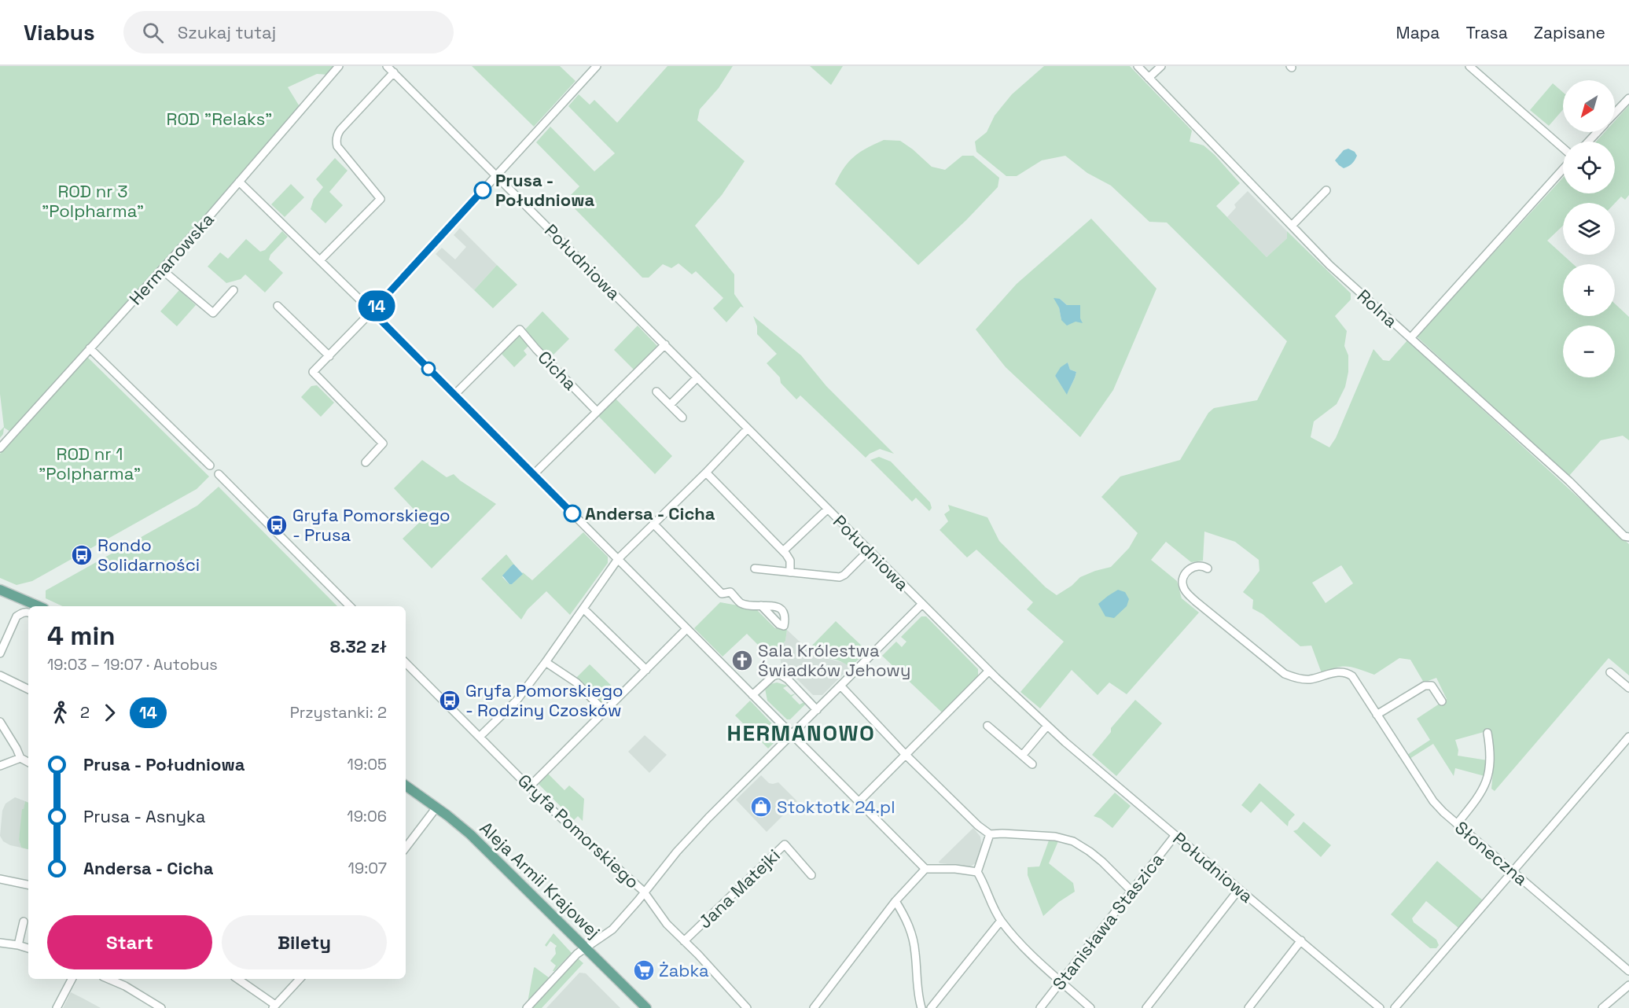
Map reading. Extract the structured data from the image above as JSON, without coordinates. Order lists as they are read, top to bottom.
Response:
{
  "streets": {
    "main road": ["Aleja Armii Krajowej"],
    "street": [
      "Hermanowska",
      "Południowa",
      "Rolna",
      "Cicha",
      "Gryfa Pomorskiego",
      "Słoneczna",
      "Jana Matejki",
      "Stanisława Staszica"
    ]
  },
  "crossings": [
    ["Południowa", "Stanisława Staszica"],
    ["Gryfa Pomorskiego", "Jana Matejki"]
  ],
  "districts": ["HERMANOWO"],
  "parks": ["ROD \"Relaks\"", "ROD nr 3 \"Polpharma\"", "ROD nr 1 \"Polpharma\""],
  "places": {
    "other": ["Prusa - Południowa", "Andersa - Cicha"],
    "bus stop": ["Gryfa Pomorskiego - Prusa", "Rondo Solidarności", "Gryfa Pomorskiego - Rodziny Czosków"],
    "church": ["Sala Królestwa Świadków Jehowy"],
    "shop": ["Stoktotk 24.pl"],
    "supermarket": ["Żabka"]
  },
  "lines": ["bus line 14"],
  "north": "bottom left",
  "page": {
    "header": "Viabus",
    "search": "Szukaj tutaj",
    "nav": ["Mapa", "Trasa", "Zapisane"],
    "on_map": "14",
    "map_buttons": ["+", "−"],
    "heading": ["4 min", "19:03 – 19:07 · Autobus", "8.32 zł"],
    "legs": ["2", "14", "Przystanki: 2"],
    "list": [
      {
        "name": "Prusa - Południowa",
        "value": "19:05"
      },
      {
        "name": "Prusa - Asnyka",
        "value": "19:06"
      },
      {
        "name": "Andersa - Cicha",
        "value": "19:07"
      }
    ],
    "buttons": ["Start", "Bilety"]
  }
}
